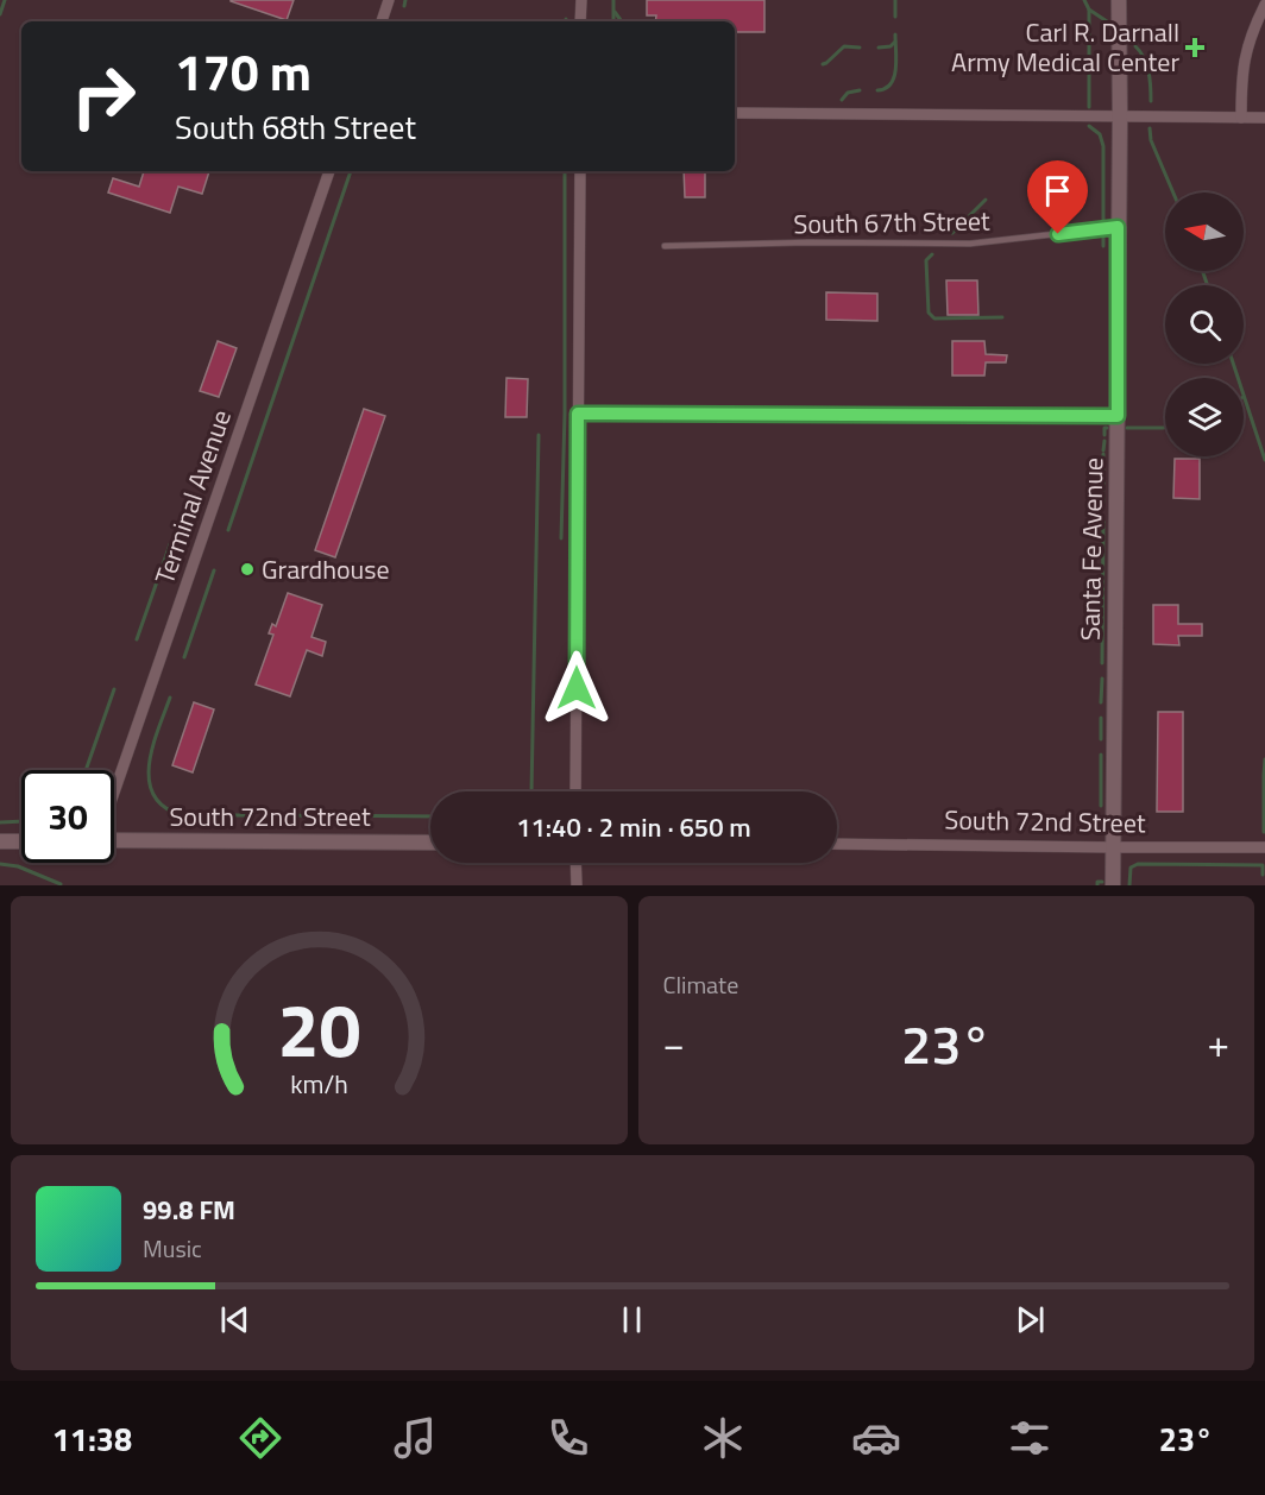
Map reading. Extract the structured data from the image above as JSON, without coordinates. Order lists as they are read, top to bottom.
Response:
{
  "streets": {
    "street": ["Terminal Avenue", "Santa Fe Avenue", "South 72nd Street"],
    "lane": ["South 67th Street"]
  },
  "crossings": [
    ["South 67th Street", "Santa Fe Avenue"],
    ["Santa Fe Avenue", "South 72nd Street"]
  ],
  "places": {
    "health": ["Carl R. Darnall Army Medical Center"],
    "other": ["Grardhouse"]
  },
  "north": "left",
  "page": {
    "turn": ["170 m", "South 68th Street"],
    "limit": "30",
    "trip": "11:40 · 2 min · 650 m",
    "tile": "Climate",
    "heat": ["−", "23°", "+"],
    "song": ["99.8 FM", "Music"],
    "tabs": ["11:38", "23°"],
    "gauge": ["20", "km/h"]
  }
}
